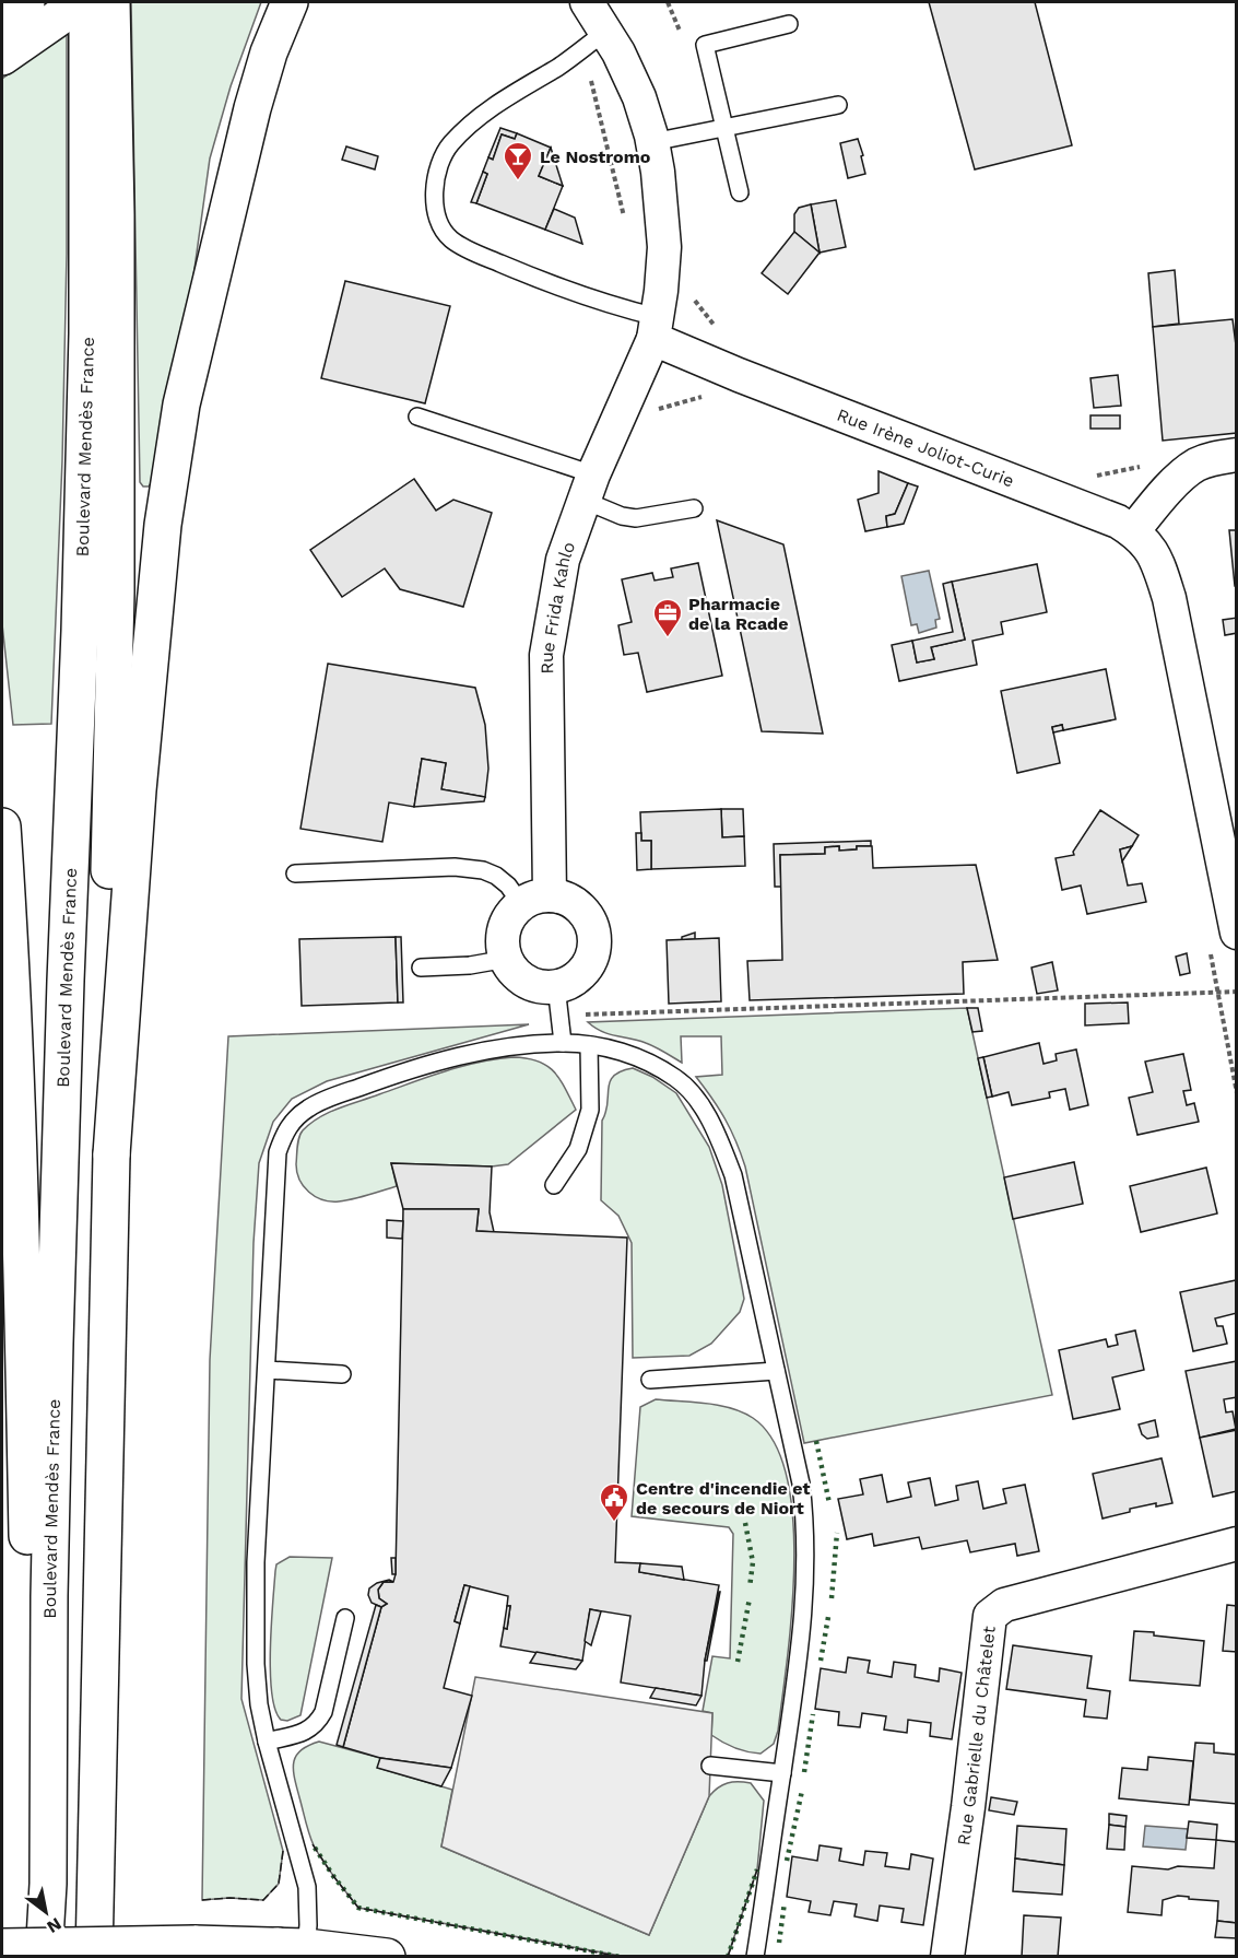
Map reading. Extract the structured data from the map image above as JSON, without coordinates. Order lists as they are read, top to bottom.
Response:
{
  "streets": {
    "main road": ["Boulevard Mendès France"],
    "street": ["Rue Irène Joliot-Curie", "Rue Frida Kahlo", "Rue Gabrielle du Châtelet"]
  },
  "crossings": [
    ["Rue Irène Joliot-Curie", "Rue Frida Kahlo"]
  ],
  "places": {
    "bar": ["Le Nostromo"],
    "office": ["Pharmacie de la Rcade"],
    "public building": ["Centre d'incendie et de secours de Niort"]
  },
  "north": "bottom right"
}
